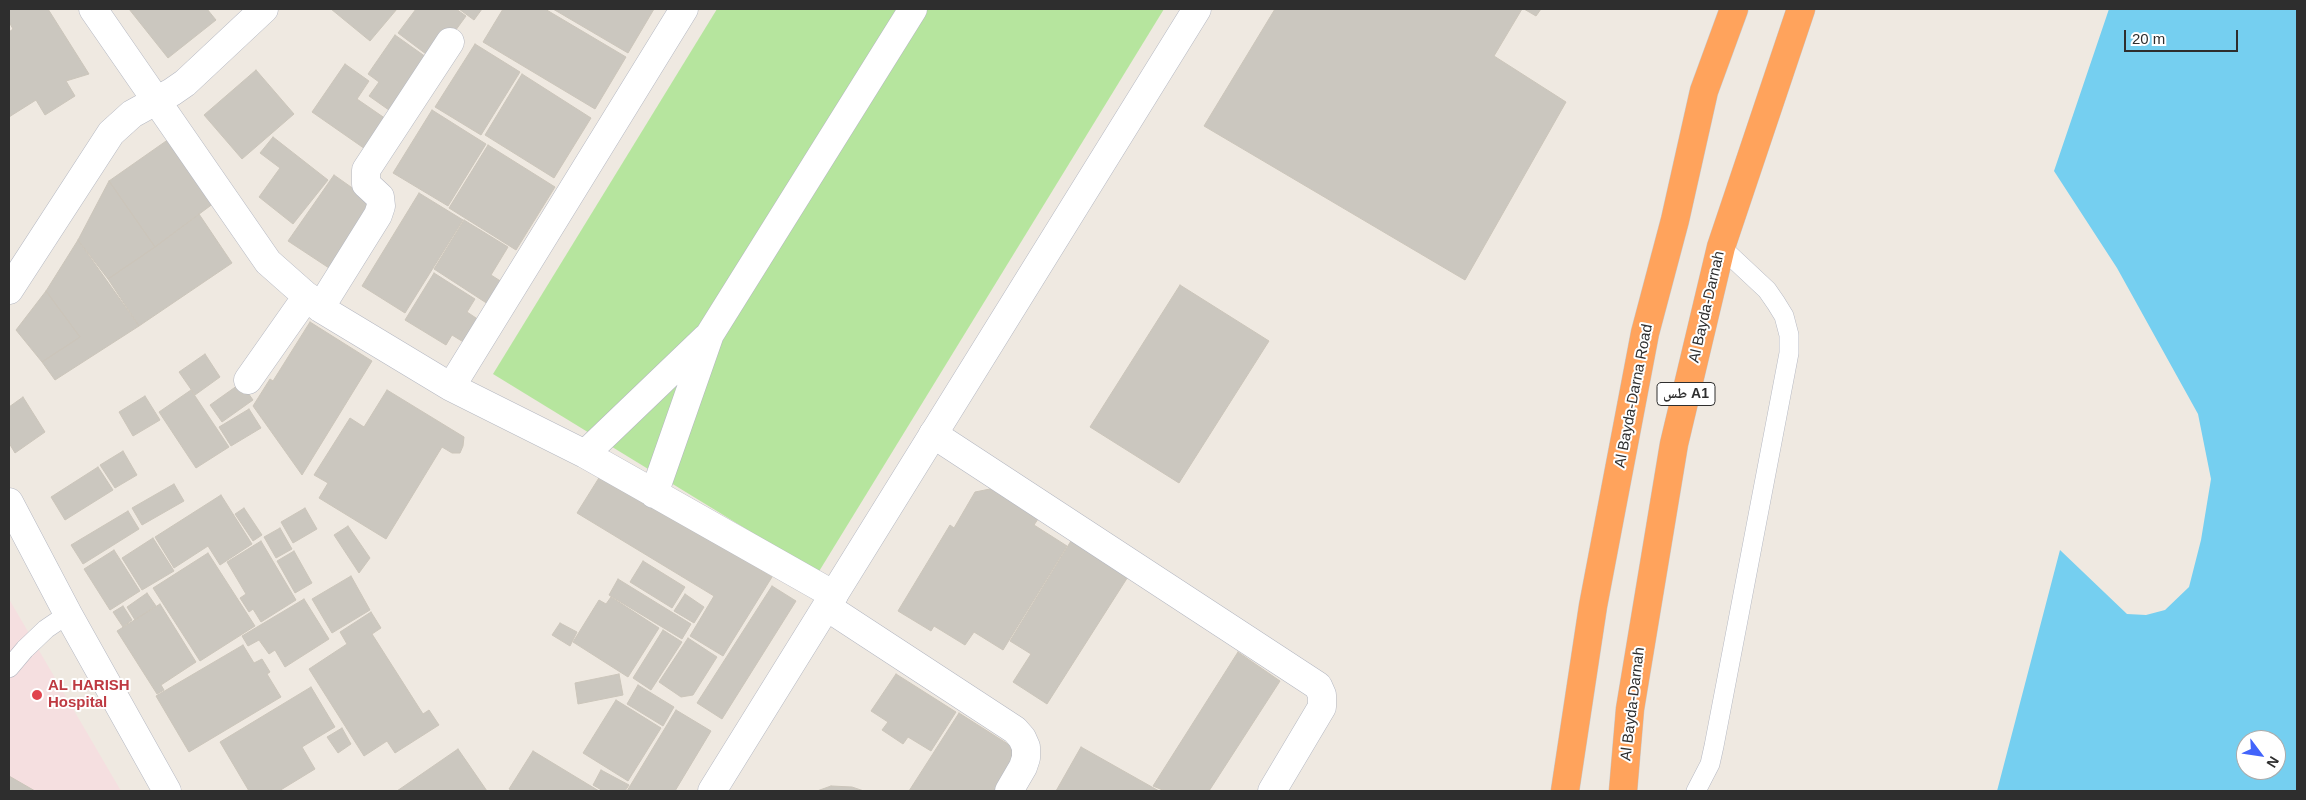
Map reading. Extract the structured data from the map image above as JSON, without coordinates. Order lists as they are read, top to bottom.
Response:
{
  "streets": {
    "highway": ["Al Bayda-Darnah", "طس A1", "Al Bayda-Darna Road"]
  },
  "places": ["AL HARISH Hospital"],
  "scale_bar": "20 m",
  "north": "bottom right"
}
